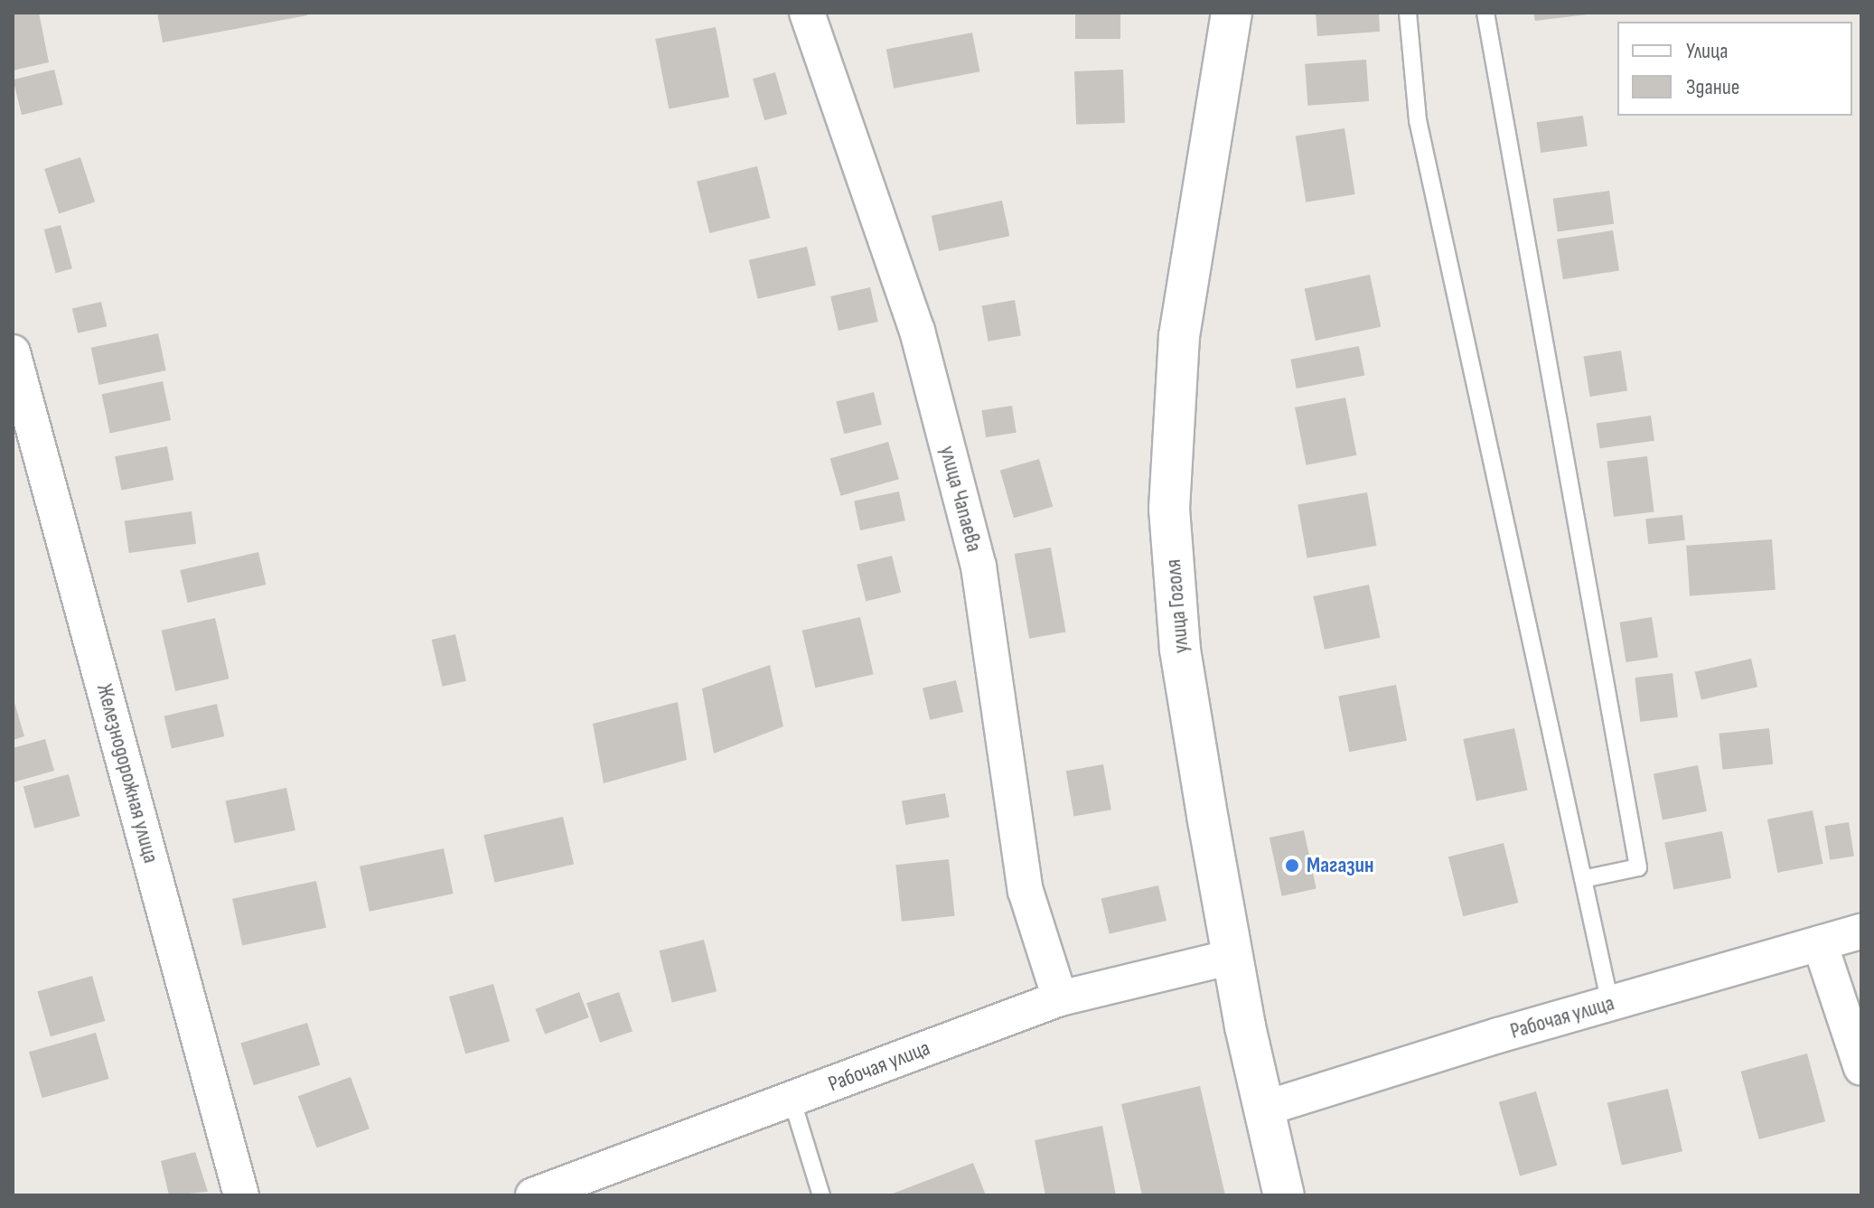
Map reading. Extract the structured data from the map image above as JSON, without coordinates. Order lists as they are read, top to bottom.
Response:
{
  "streets": {
    "main road": ["улица Гоголя"],
    "street": ["улица Чапаева", "Железнодорожная улица", "Рабочая улица"]
  },
  "crossings": [
    ["улица Чапаева", "Рабочая улица"],
    ["улица Гоголя", "Рабочая улица"]
  ],
  "places": ["Магазин"],
  "legend": ["Улица", "Здание"]
}
